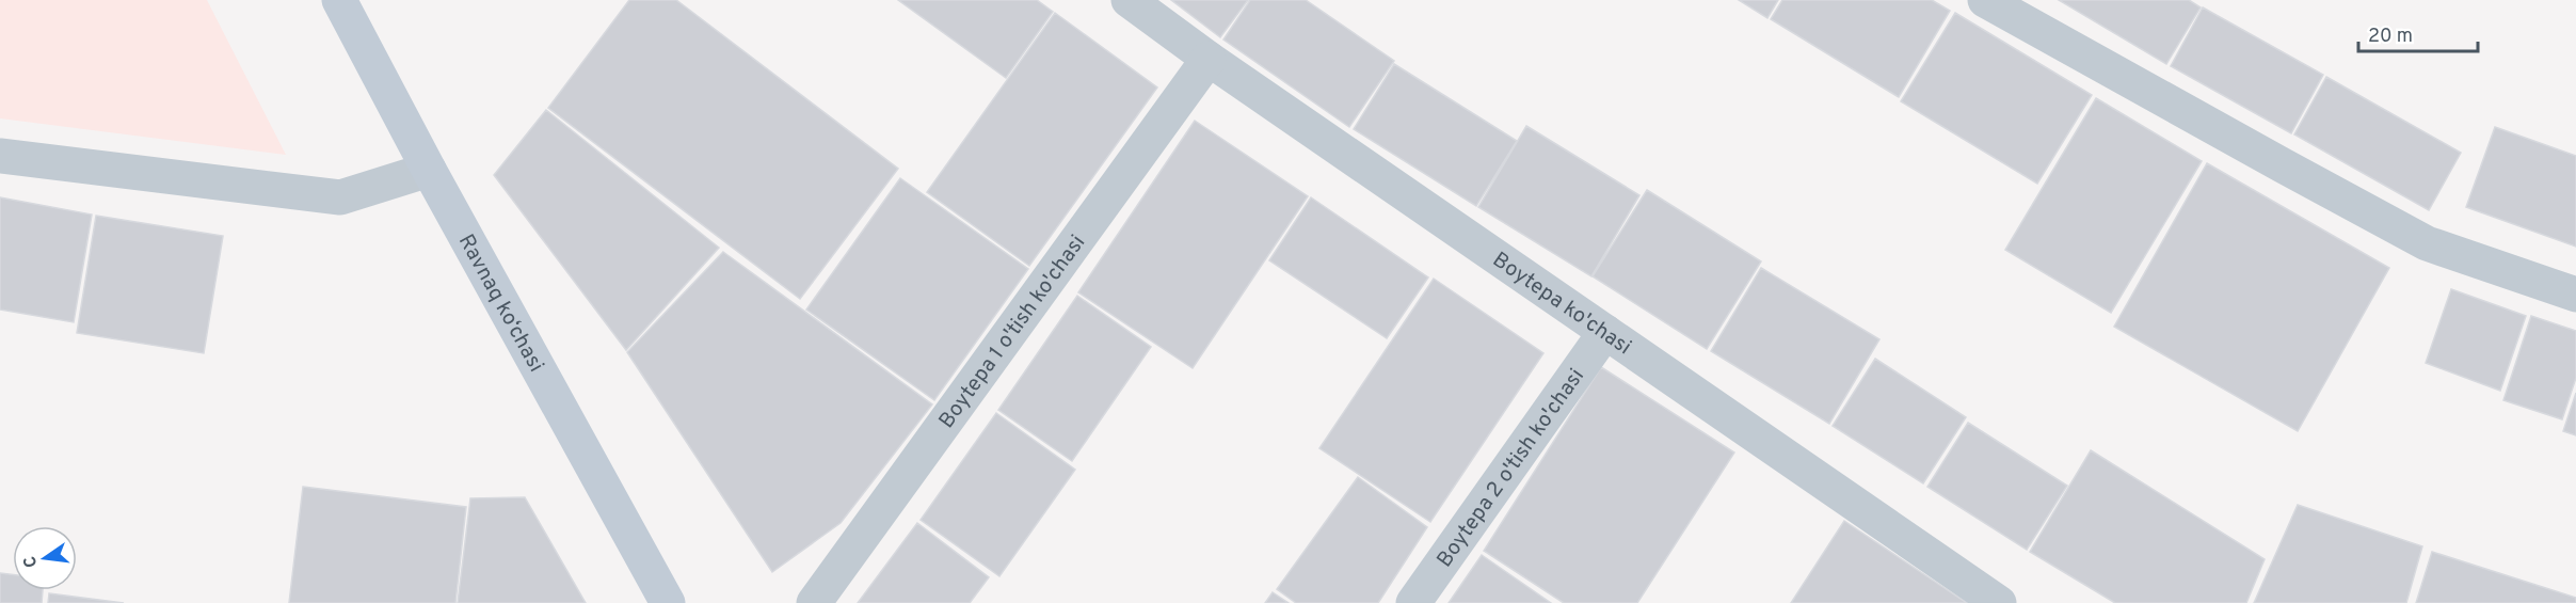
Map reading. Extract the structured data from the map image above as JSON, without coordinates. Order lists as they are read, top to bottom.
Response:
{
  "streets": {
    "street": [
      "Ravnaq ko‘chasi",
      "Boytepa ko'chasi",
      "Boytepa 1 o'tish ko'chasi",
      "Boytepa 2 o'tish ko'chasi"
    ]
  },
  "crossings": [
    ["Boytepa ko'chasi", "Boytepa 1 o'tish ko'chasi"],
    ["Boytepa ko'chasi", "Boytepa 2 o'tish ko'chasi"]
  ],
  "scale_bar": "20 m",
  "north": "left"
}
